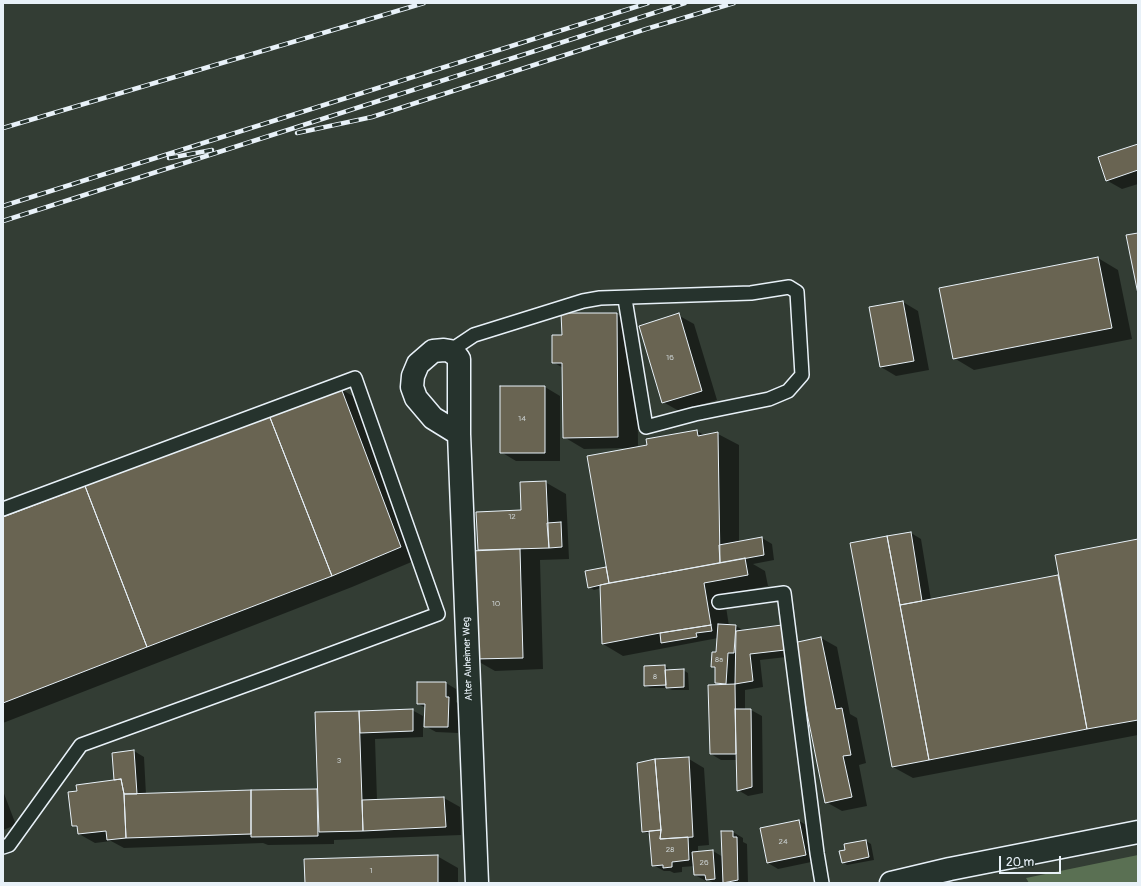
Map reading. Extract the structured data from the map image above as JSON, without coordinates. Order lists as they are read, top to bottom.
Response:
{
  "streets": {
    "street": ["Alter Auheimer Weg"]
  },
  "house_numbers": [
    "16",
    "14",
    "12",
    "10",
    "8a",
    "8",
    "3",
    "24",
    "28",
    "26",
    "1"
  ],
  "scale_bar": "20 m"
}
